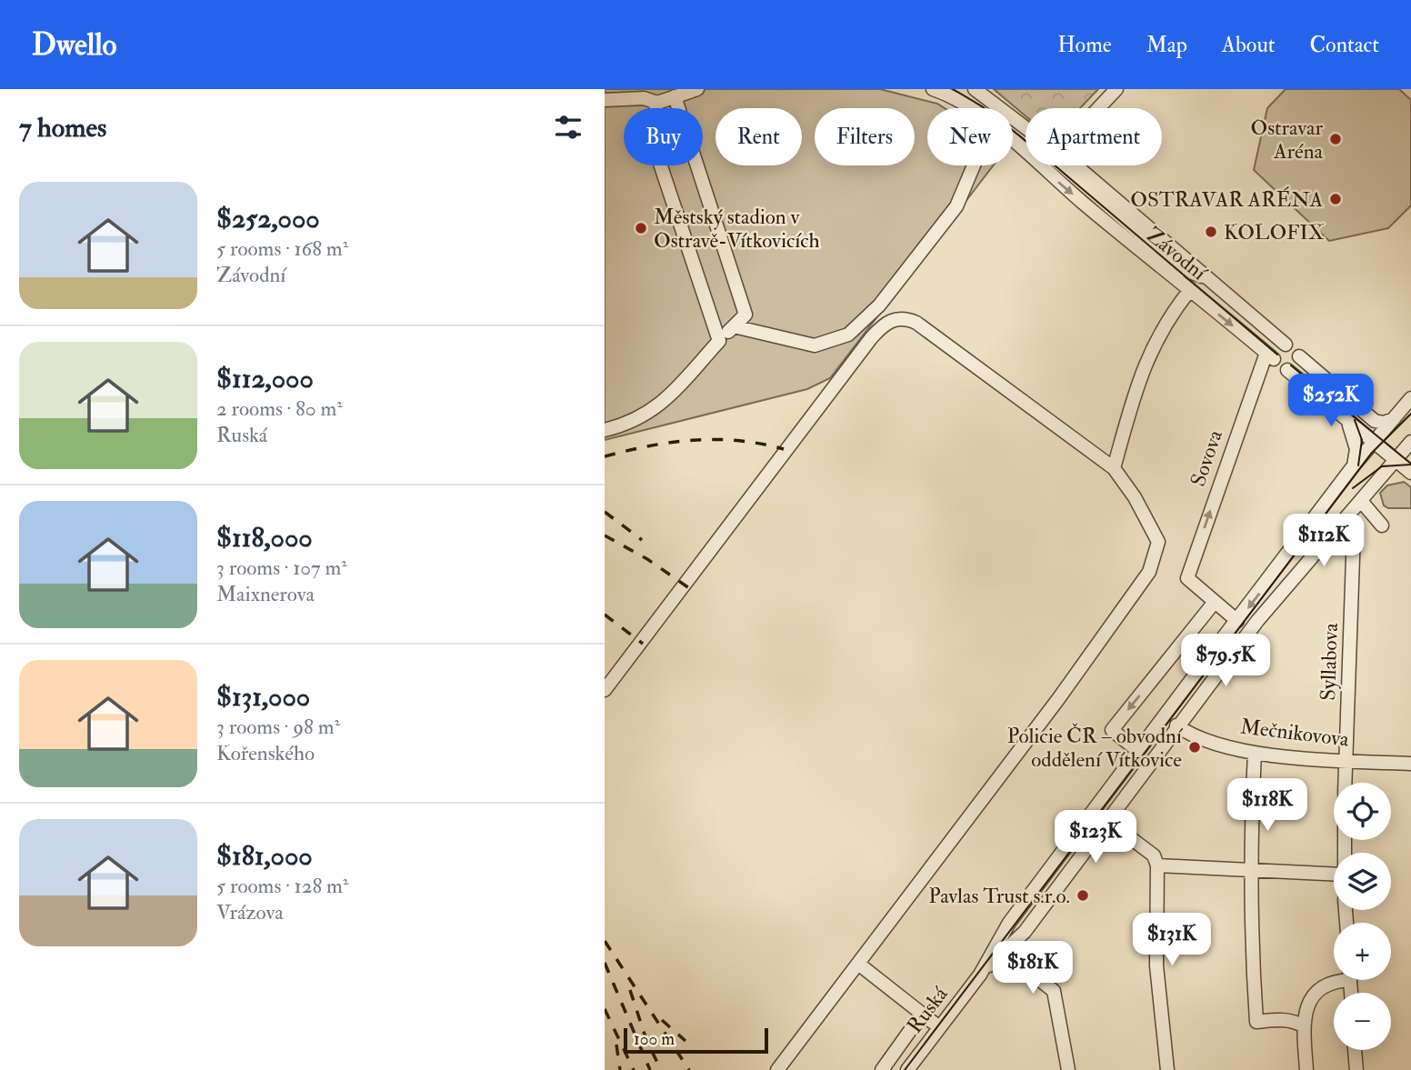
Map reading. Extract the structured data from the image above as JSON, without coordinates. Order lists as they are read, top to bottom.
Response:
{
  "streets": {
    "street": [
      "Závodní",
      "Sovova",
      "Syllabova",
      "Mečnikovova",
      "Ruská"
    ]
  },
  "crossings": [
    ["Závodní", "Sovova"],
    ["Syllabova", "Mečnikovova"],
    ["Mečnikovova", "Ruská"]
  ],
  "places": [
    "Ostravar Aréna",
    "OSTRAVAR ARÉNA",
    "Městský stadion v Ostravě-Vítkovicích",
    "KOLOFIX",
    "Policie ČR – obvodní oddělení Vítkovice",
    "Pavlas Trust s.r.o."
  ],
  "scale_bar": "100 m",
  "page": {
    "header": "Dwello",
    "nav": [
      "Home",
      "Map",
      "About",
      "Contact"
    ],
    "heading": "7 homes",
    "chip": [
      "Buy",
      "Rent",
      "Filters",
      "New",
      "Apartment"
    ],
    "list": [
      {
        "name": "$252,000",
        "note": "5 rooms · 168 m² · Závodní"
      },
      {
        "name": "$112,000",
        "note": "2 rooms · 80 m² · Ruská"
      },
      {
        "name": "$118,000",
        "note": "3 rooms · 107 m² · Maixnerova"
      },
      {
        "name": "$131,000",
        "note": "3 rooms · 98 m² · Kořenského"
      },
      {
        "name": "$181,000",
        "note": "5 rooms · 128 m² · Vrázova"
      }
    ],
    "price": [
      "$252K",
      "$112K",
      "$79.5K",
      "$118K",
      "$123K",
      "$131K",
      "$181K"
    ],
    "map_buttons": ["+", "−"],
    "scale": "100 m"
  }
}
